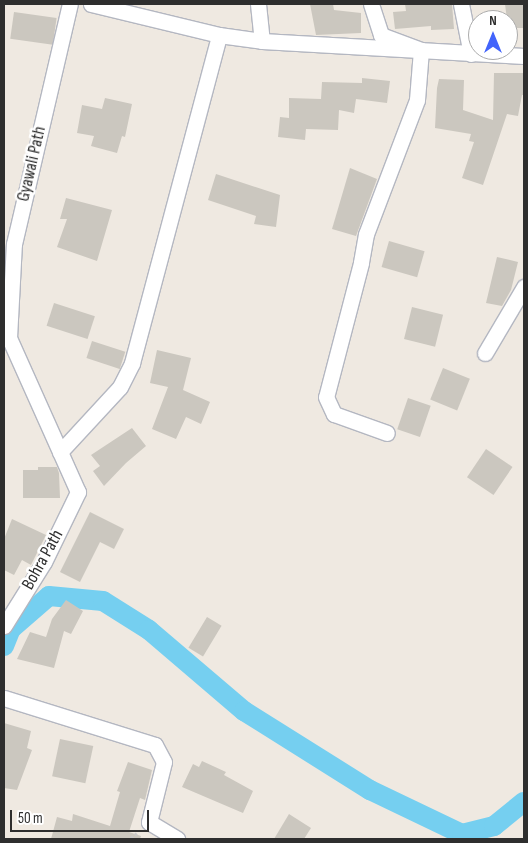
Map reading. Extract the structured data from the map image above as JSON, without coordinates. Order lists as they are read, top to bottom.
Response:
{
  "streets": {
    "street": ["Gyawali Path", "Bohra Path"]
  },
  "crossings": [
    ["Gyawali Path", "Bohra Path"]
  ],
  "scale_bar": "50 m",
  "north": "top"
}
